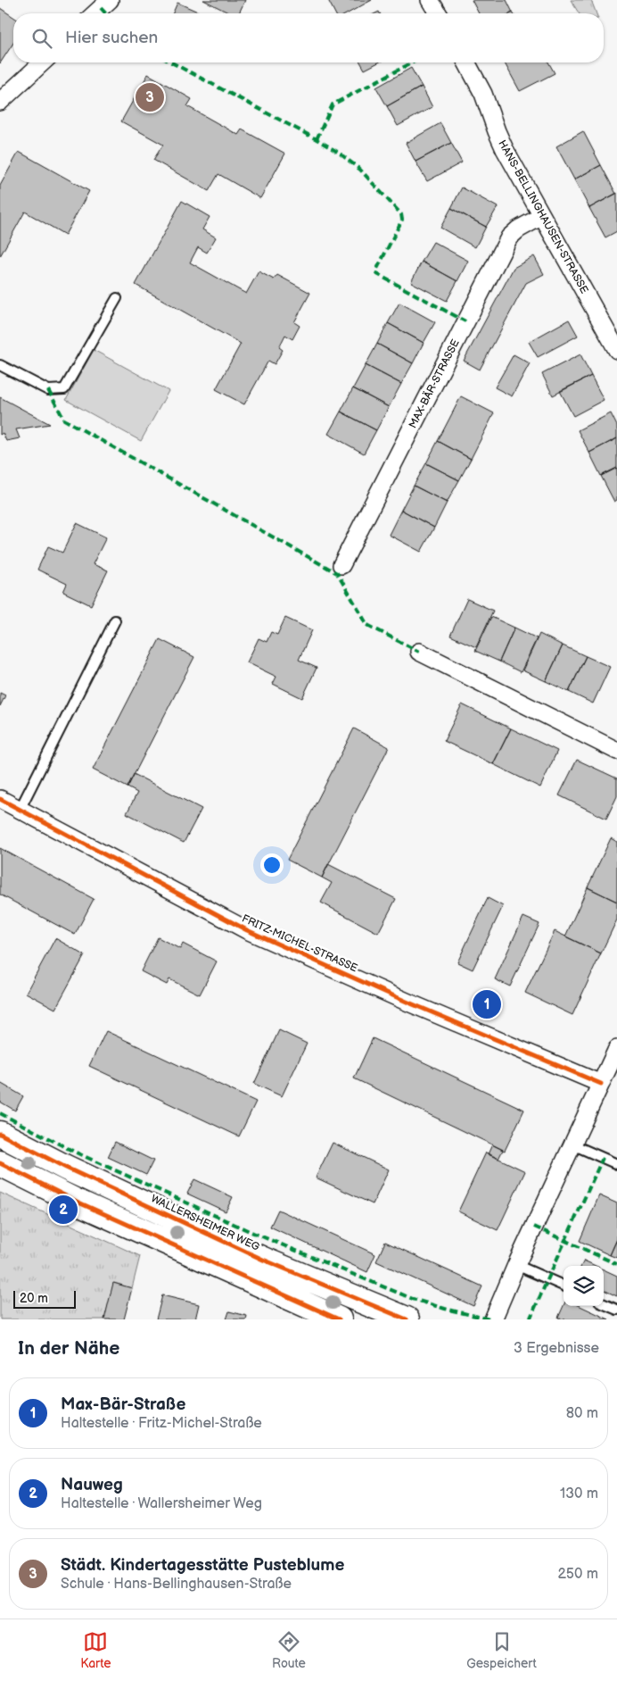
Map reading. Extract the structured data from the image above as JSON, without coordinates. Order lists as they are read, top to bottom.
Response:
{
  "streets": {
    "street": [
      "HANS-BELLINGHAUSEN-STRASSE",
      "MAX-BÄR-STRASSE",
      "FRITZ-MICHEL-STRASSE",
      "WALLERSHEIMER WEG"
    ]
  },
  "crossings": [
    ["HANS-BELLINGHAUSEN-STRASSE", "MAX-BÄR-STRASSE"]
  ],
  "scale_bar": "20 m",
  "page": {
    "search": "Hier suchen",
    "pins": ["3", "1", "2"],
    "scale": "20 m",
    "heading": ["In der Nähe", "3 Ergebnisse"],
    "list": [
      {
        "mark": "1",
        "name": "Max-Bär-Straße",
        "note": "Haltestelle · Fritz-Michel-Straße",
        "value": "80 m"
      },
      {
        "mark": "2",
        "name": "Nauweg",
        "note": "Haltestelle · Wallersheimer Weg",
        "value": "130 m"
      },
      {
        "mark": "3",
        "name": "Städt. Kindertagesstätte Pusteblume",
        "note": "Schule · Hans-Bellinghausen-Straße",
        "value": "250 m"
      }
    ],
    "nav": ["Karte", "Route", "Gespeichert"]
  }
}
